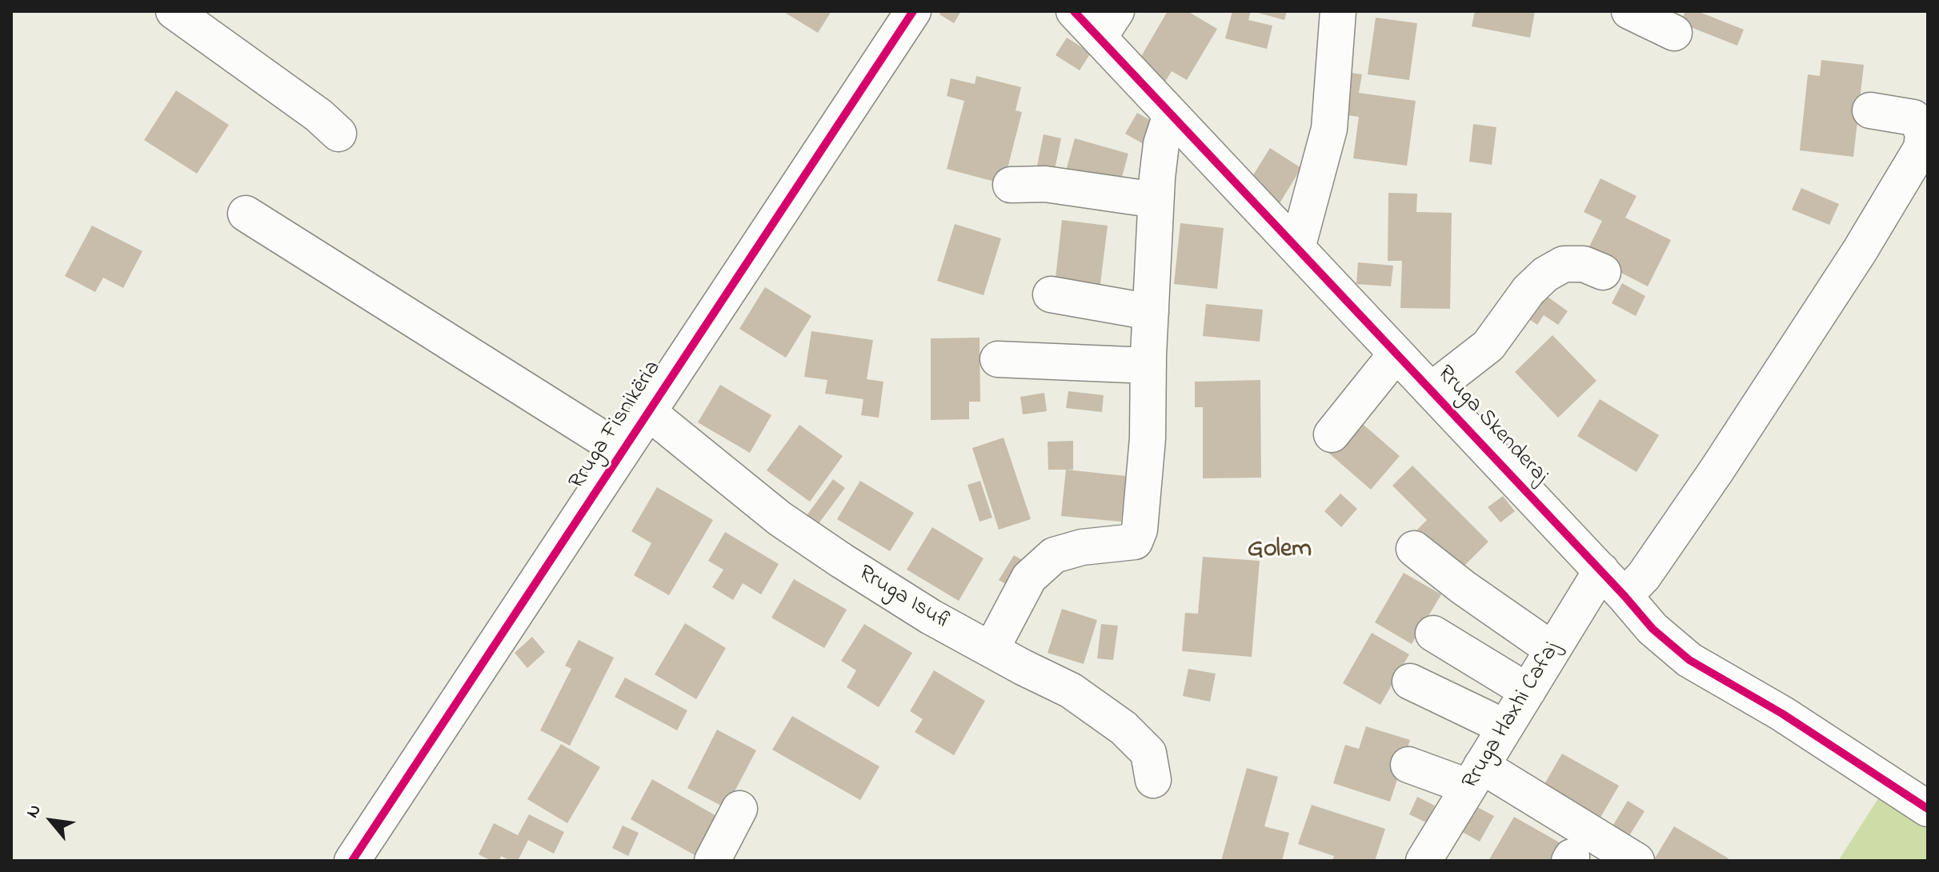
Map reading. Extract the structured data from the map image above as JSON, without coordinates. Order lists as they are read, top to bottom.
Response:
{
  "streets": {
    "street": [
      "Rruga Fisnikëria",
      "Rruga Skenderaj",
      "Rruga Isufi",
      "Rruga Haxhi Cafaj"
    ]
  },
  "crossings": [
    ["Rruga Fisnikëria", "Rruga Isufi"],
    ["Rruga Skenderaj", "Rruga Haxhi Cafaj"]
  ],
  "districts": ["Golem"],
  "north": "top left"
}
